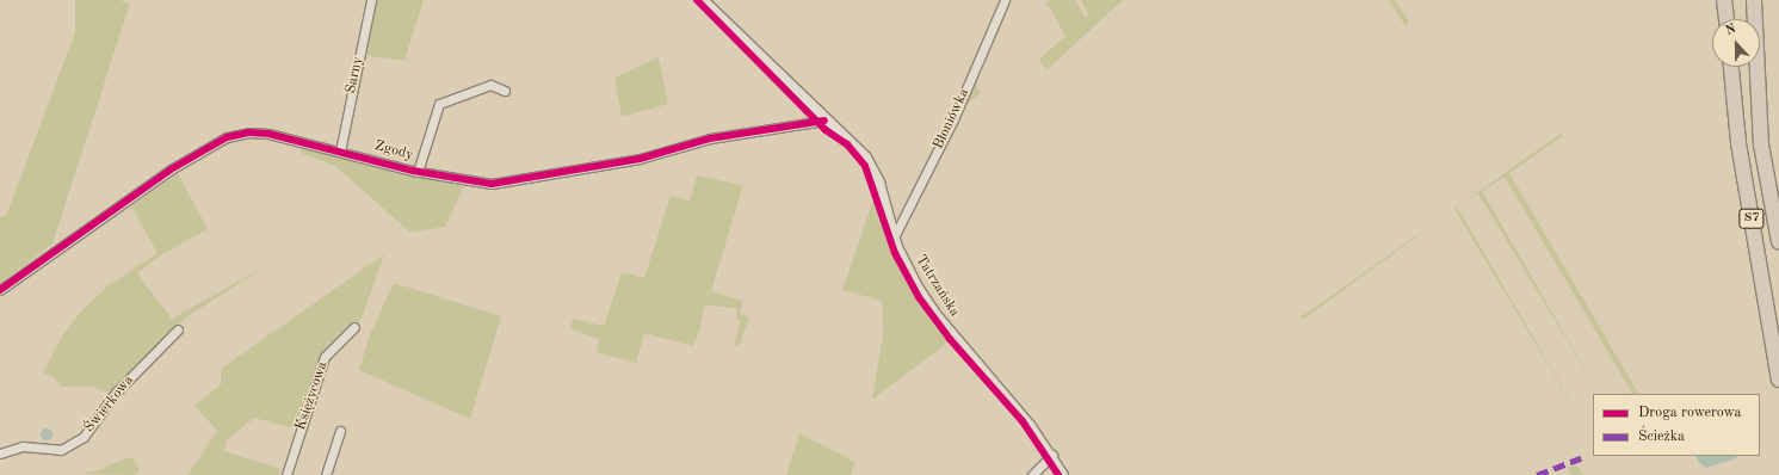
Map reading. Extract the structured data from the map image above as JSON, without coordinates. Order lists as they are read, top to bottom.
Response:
{
  "streets": {
    "highway": ["S7"],
    "street": [
      "Sarny",
      "Błoniówka",
      "Zgody",
      "Tatrzańska",
      "Księżycowa",
      "Świerkowa"
    ]
  },
  "crossings": [
    ["Sarny", "Zgody"],
    ["Błoniówka", "Tatrzańska"],
    ["Zgody", "Tatrzańska"]
  ],
  "legend": ["Droga rowerowa", "Ścieżka"],
  "north": "top"
}
